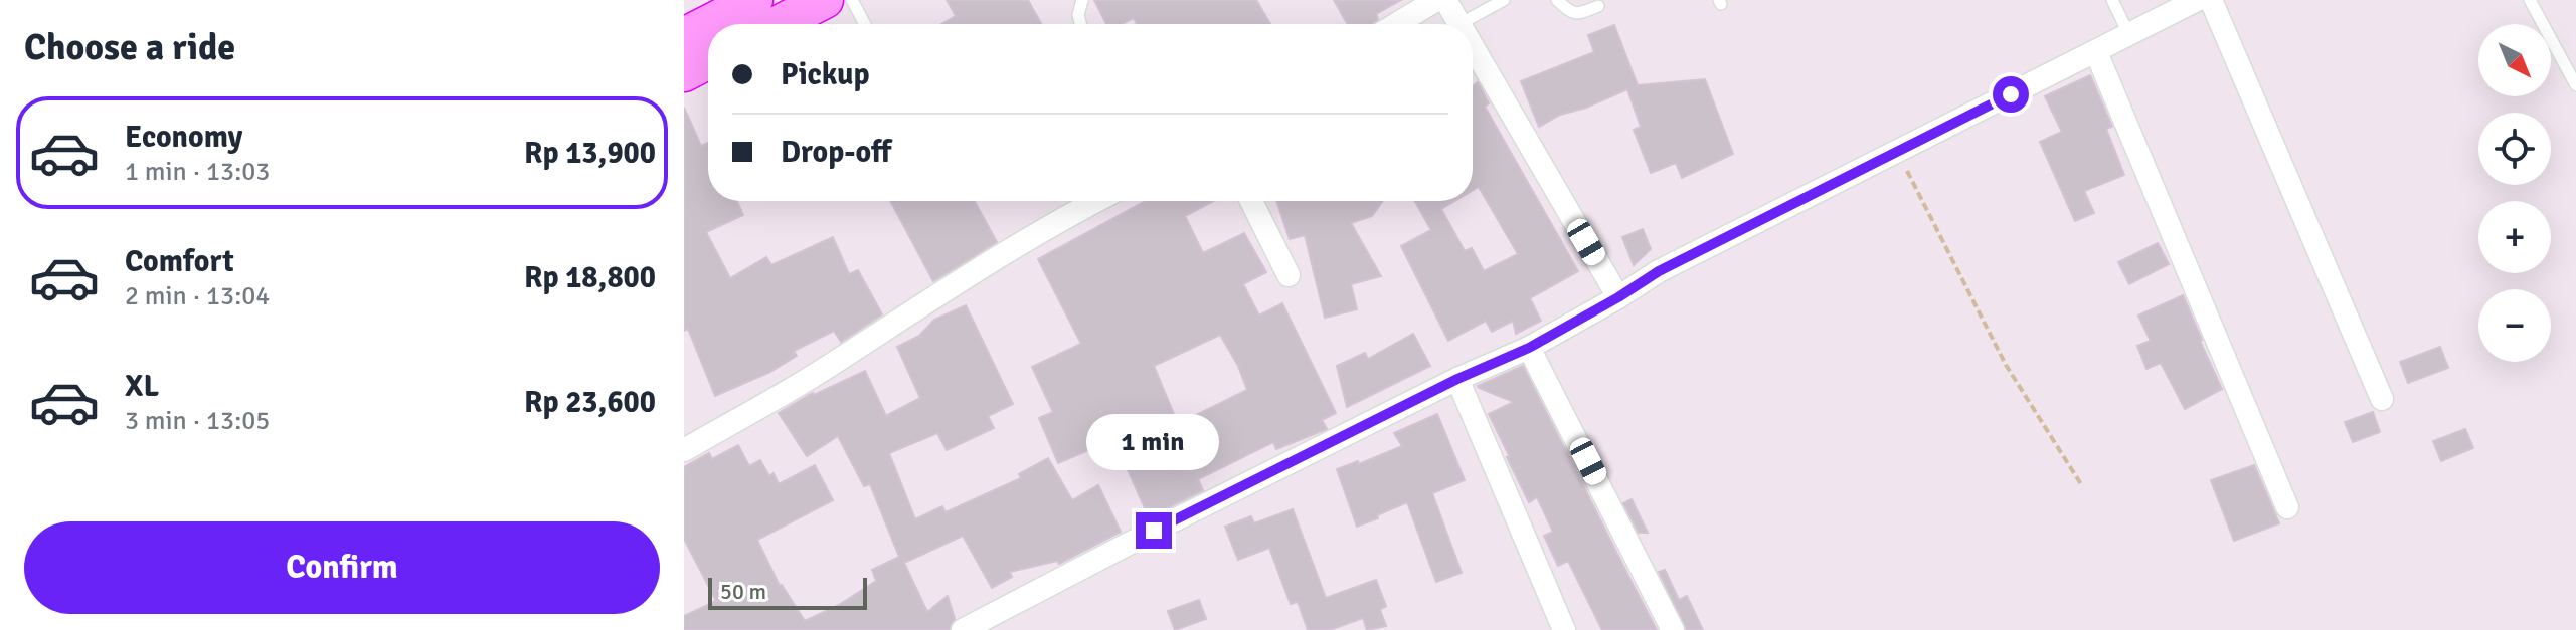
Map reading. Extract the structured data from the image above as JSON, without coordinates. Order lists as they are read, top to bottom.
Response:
{
  "scale_bar": "50 m",
  "north": "bottom right",
  "page": {
    "heading": "Choose a ride",
    "map_buttons": ["+", "−"],
    "banner": ["Pickup", "Drop-off"],
    "list": [
      {
        "name": "Economy",
        "note": "1 min · 13:03",
        "value": "Rp 13,900"
      },
      {
        "name": "Comfort",
        "note": "2 min · 13:04",
        "value": "Rp 18,800"
      },
      {
        "name": "XL",
        "note": "3 min · 13:05",
        "value": "Rp 23,600"
      }
    ],
    "bubble": "1 min",
    "buttons": "Confirm",
    "scale": "50 m"
  }
}
